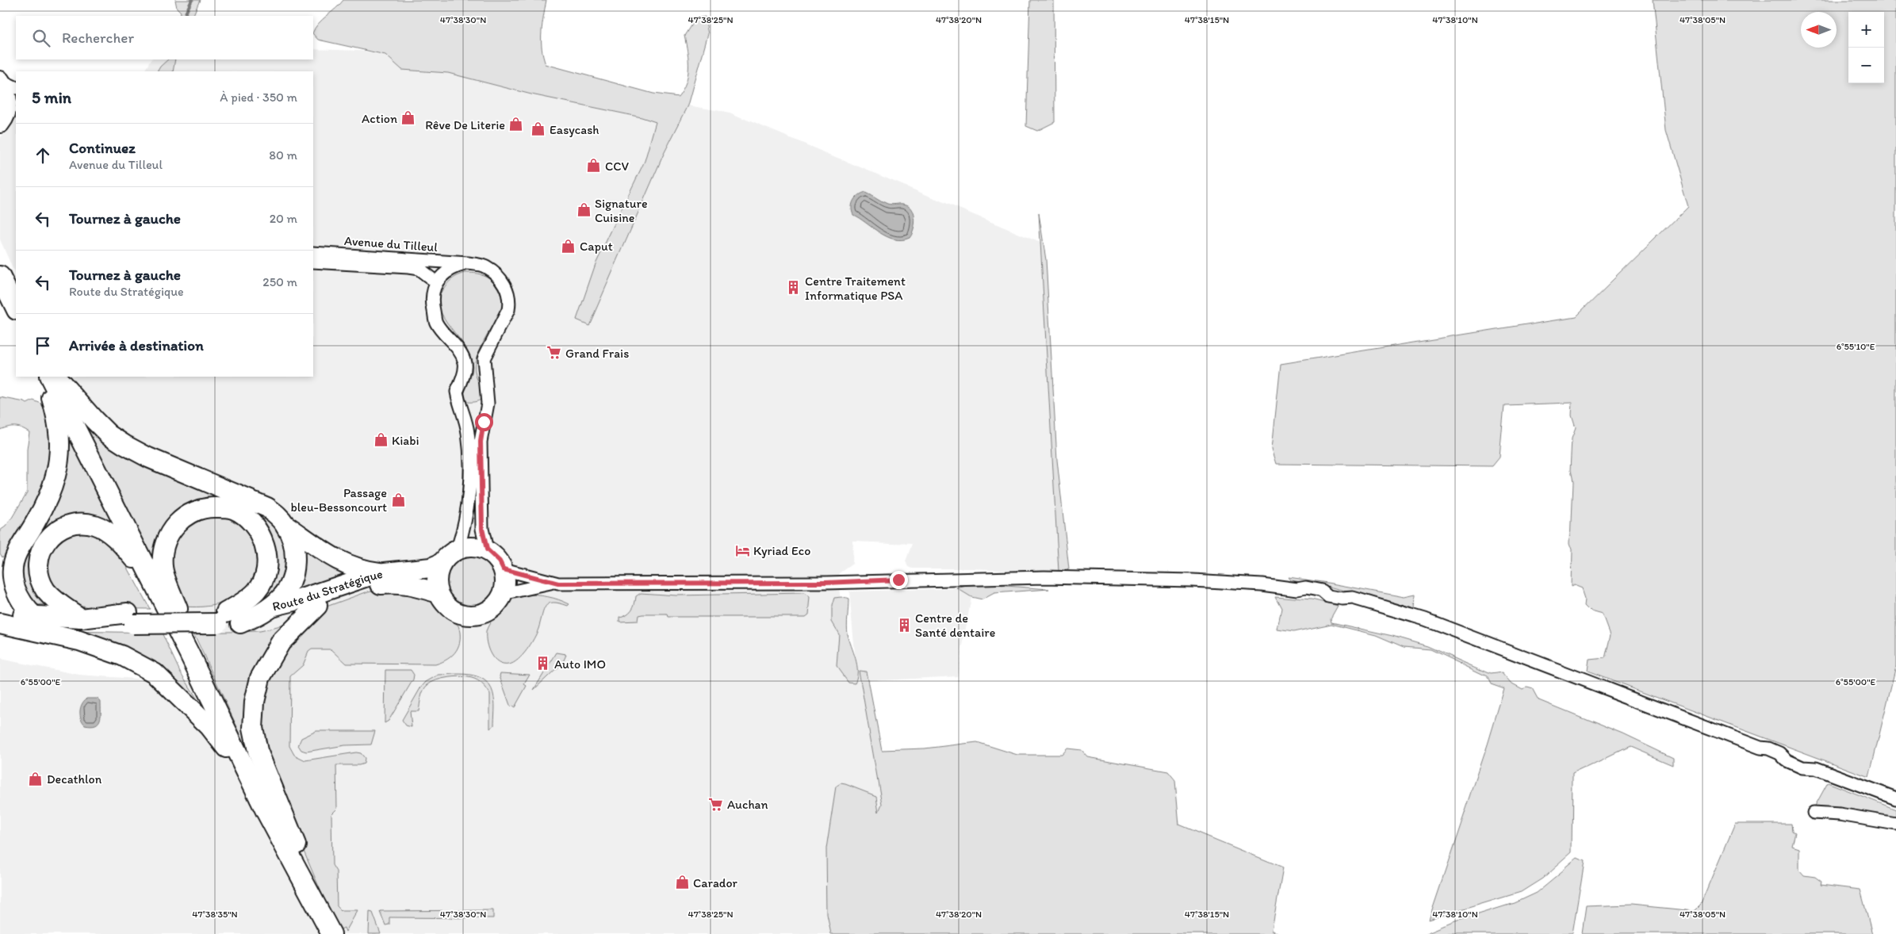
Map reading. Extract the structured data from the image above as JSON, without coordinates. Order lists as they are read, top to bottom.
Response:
{
  "streets": {
    "main road": ["Route du Stratégique"],
    "street": ["Avenue du Tilleul"]
  },
  "crossings": [
    ["Avenue du Tilleul", "Route du Stratégique"]
  ],
  "places": {
    "shop": [
      "Action",
      "Rêve De Literie",
      "Easycash",
      "CCV",
      "Signature Cuisine",
      "Caput",
      "Kiabi",
      "Passage bleu-Bessoncourt",
      "Decathlon",
      "Carador"
    ],
    "building": ["Centre Traitement Informatique PSA", "Centre de Santé dentaire", "Auto IMO"],
    "supermarket": ["Grand Frais", "Auchan"],
    "hotel": ["Kyriad Eco"]
  },
  "north": "left",
  "page": {
    "map_buttons": ["+", "−"],
    "search": "Rechercher",
    "heading": ["5 min", "À pied · 350 m"],
    "list": [
      ["Continuez", "Avenue du Tilleul", "80 m"],
      ["Tournez à gauche", "20 m"],
      ["Tournez à gauche", "Route du Stratégique", "250 m"],
      "Arrivée à destination"
    ]
  },
  "coordinates": [
    "47°38'30\"N",
    "47°38'25\"N",
    "47°38'20\"N",
    "47°38'15\"N",
    "47°38'10\"N",
    "47°38'05\"N",
    "6°55'10\"E",
    "6°55'00\"E",
    "47°38'35\"N"
  ]
}
